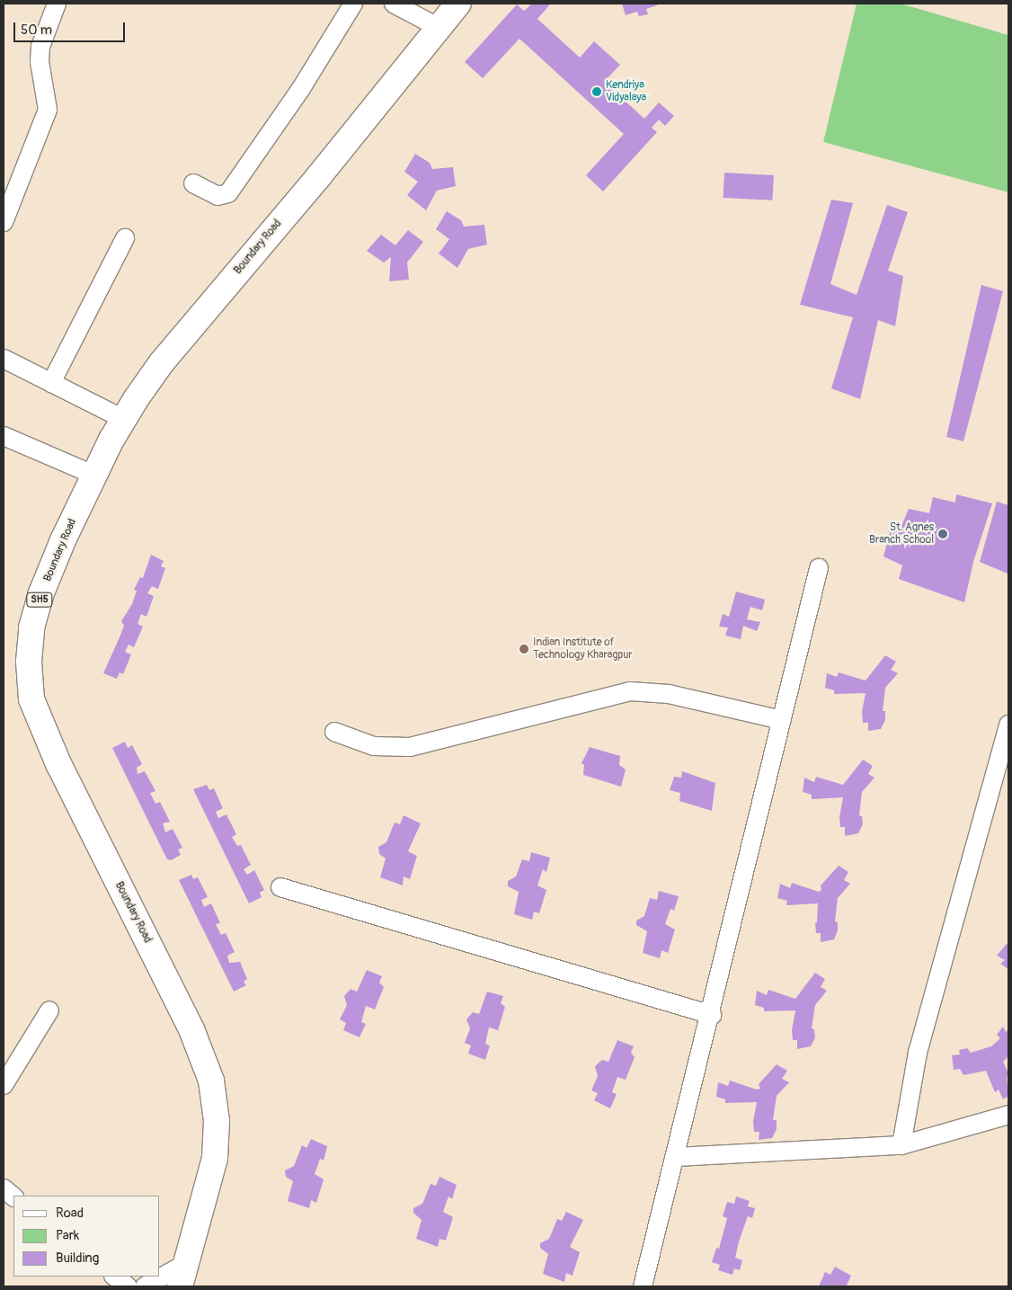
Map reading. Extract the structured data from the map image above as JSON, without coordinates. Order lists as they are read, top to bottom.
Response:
{
  "streets": {
    "main road": ["Boundary Road", "SH5"]
  },
  "places": ["Kendriya Vidyalaya", "St. Agnes Branch School", "Indian Institute of Technology Kharagpur"],
  "legend": ["Road", "Park", "Building"],
  "scale_bar": "50 m"
}
